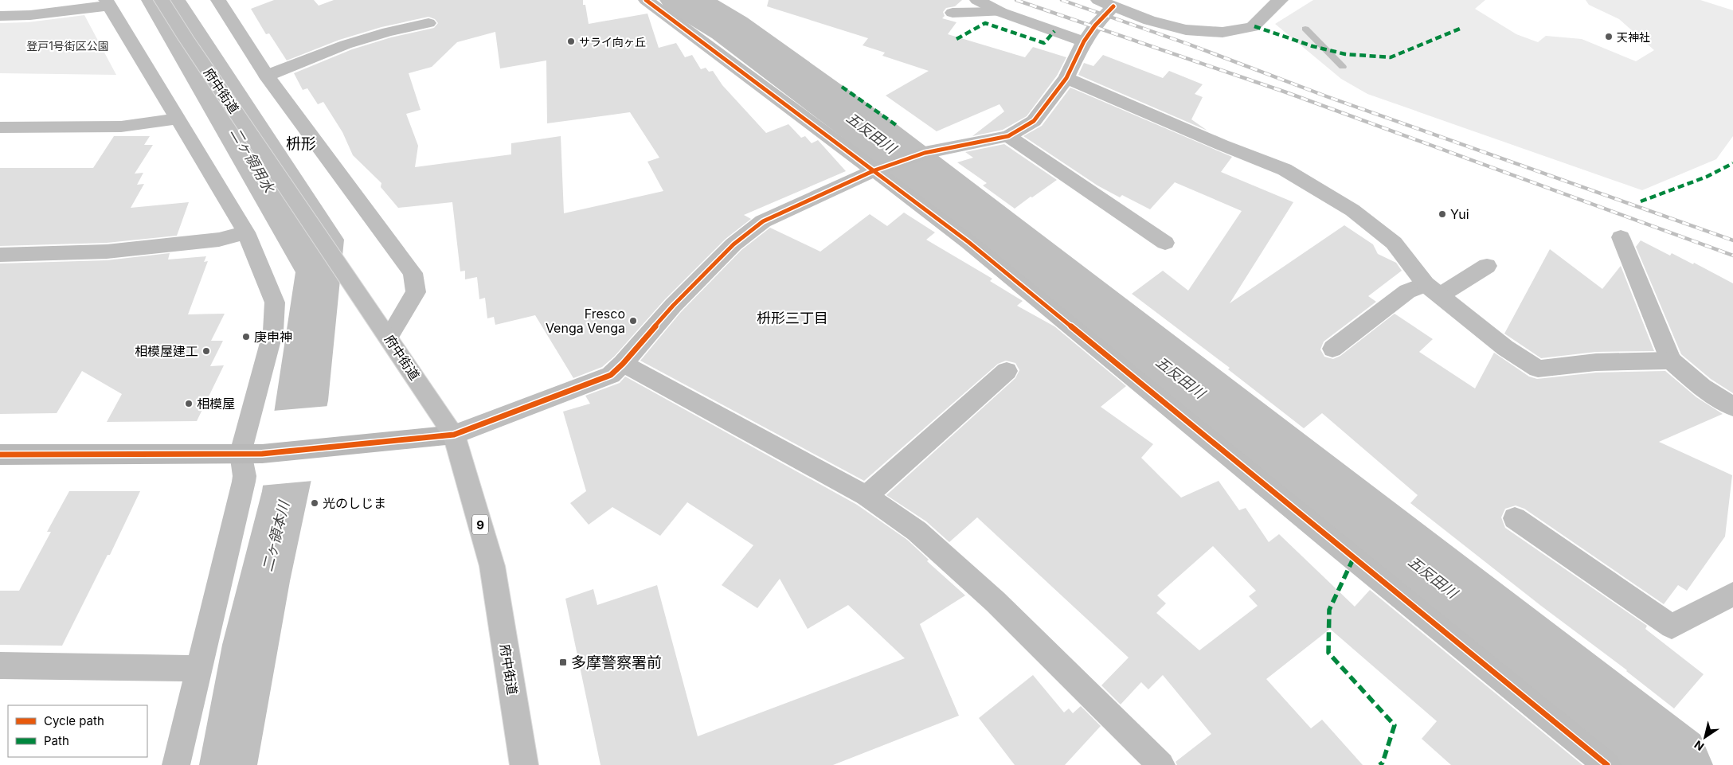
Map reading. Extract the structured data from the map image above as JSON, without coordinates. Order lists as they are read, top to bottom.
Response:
{
  "streets": {
    "street": ["府中街道", "9"]
  },
  "districts": ["枡形", "枡形三丁目"],
  "water": ["五反田川", "二ヶ領用水", "二ヶ領本川"],
  "parks": ["登戸1号街区公園"],
  "places": {
    "other": [
      "天神社",
      "サライ向ヶ丘",
      "Yui",
      "Fresco Venga Venga",
      "庚申神",
      "相模屋建工",
      "相模屋",
      "光のしじま"
    ],
    "transit": ["多摩警察署前"]
  },
  "legend": ["Cycle path", "Path"],
  "north": "bottom left"
}
